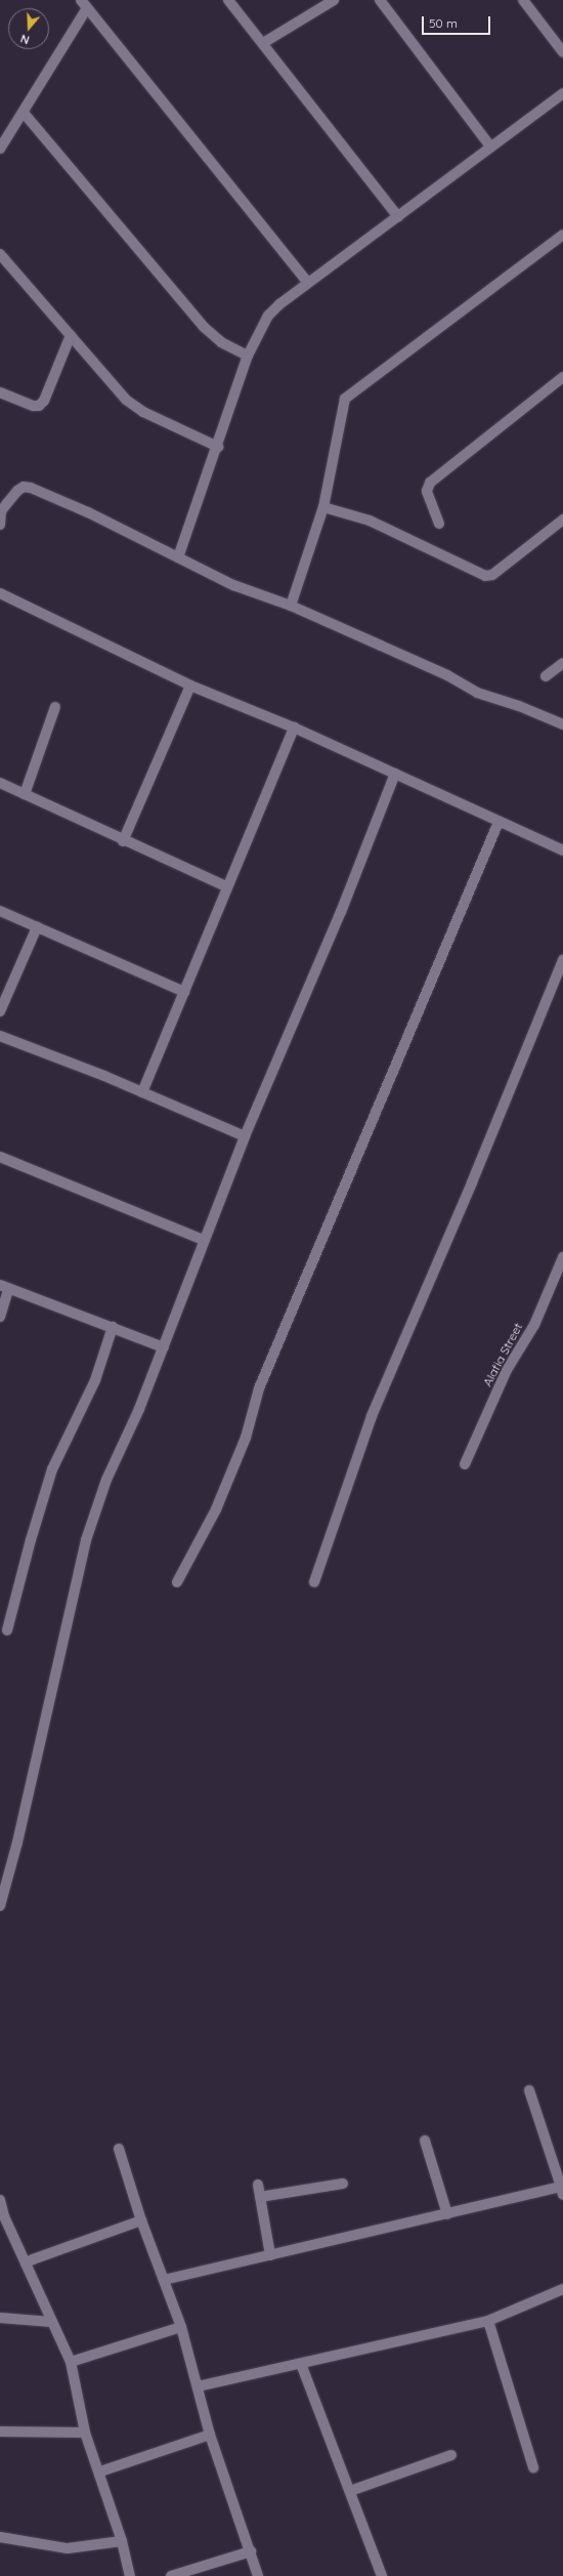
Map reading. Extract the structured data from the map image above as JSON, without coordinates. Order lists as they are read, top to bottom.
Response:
{
  "streets": {
    "street": ["Alafia Street"]
  },
  "scale_bar": "50 m",
  "north": "bottom"
}
